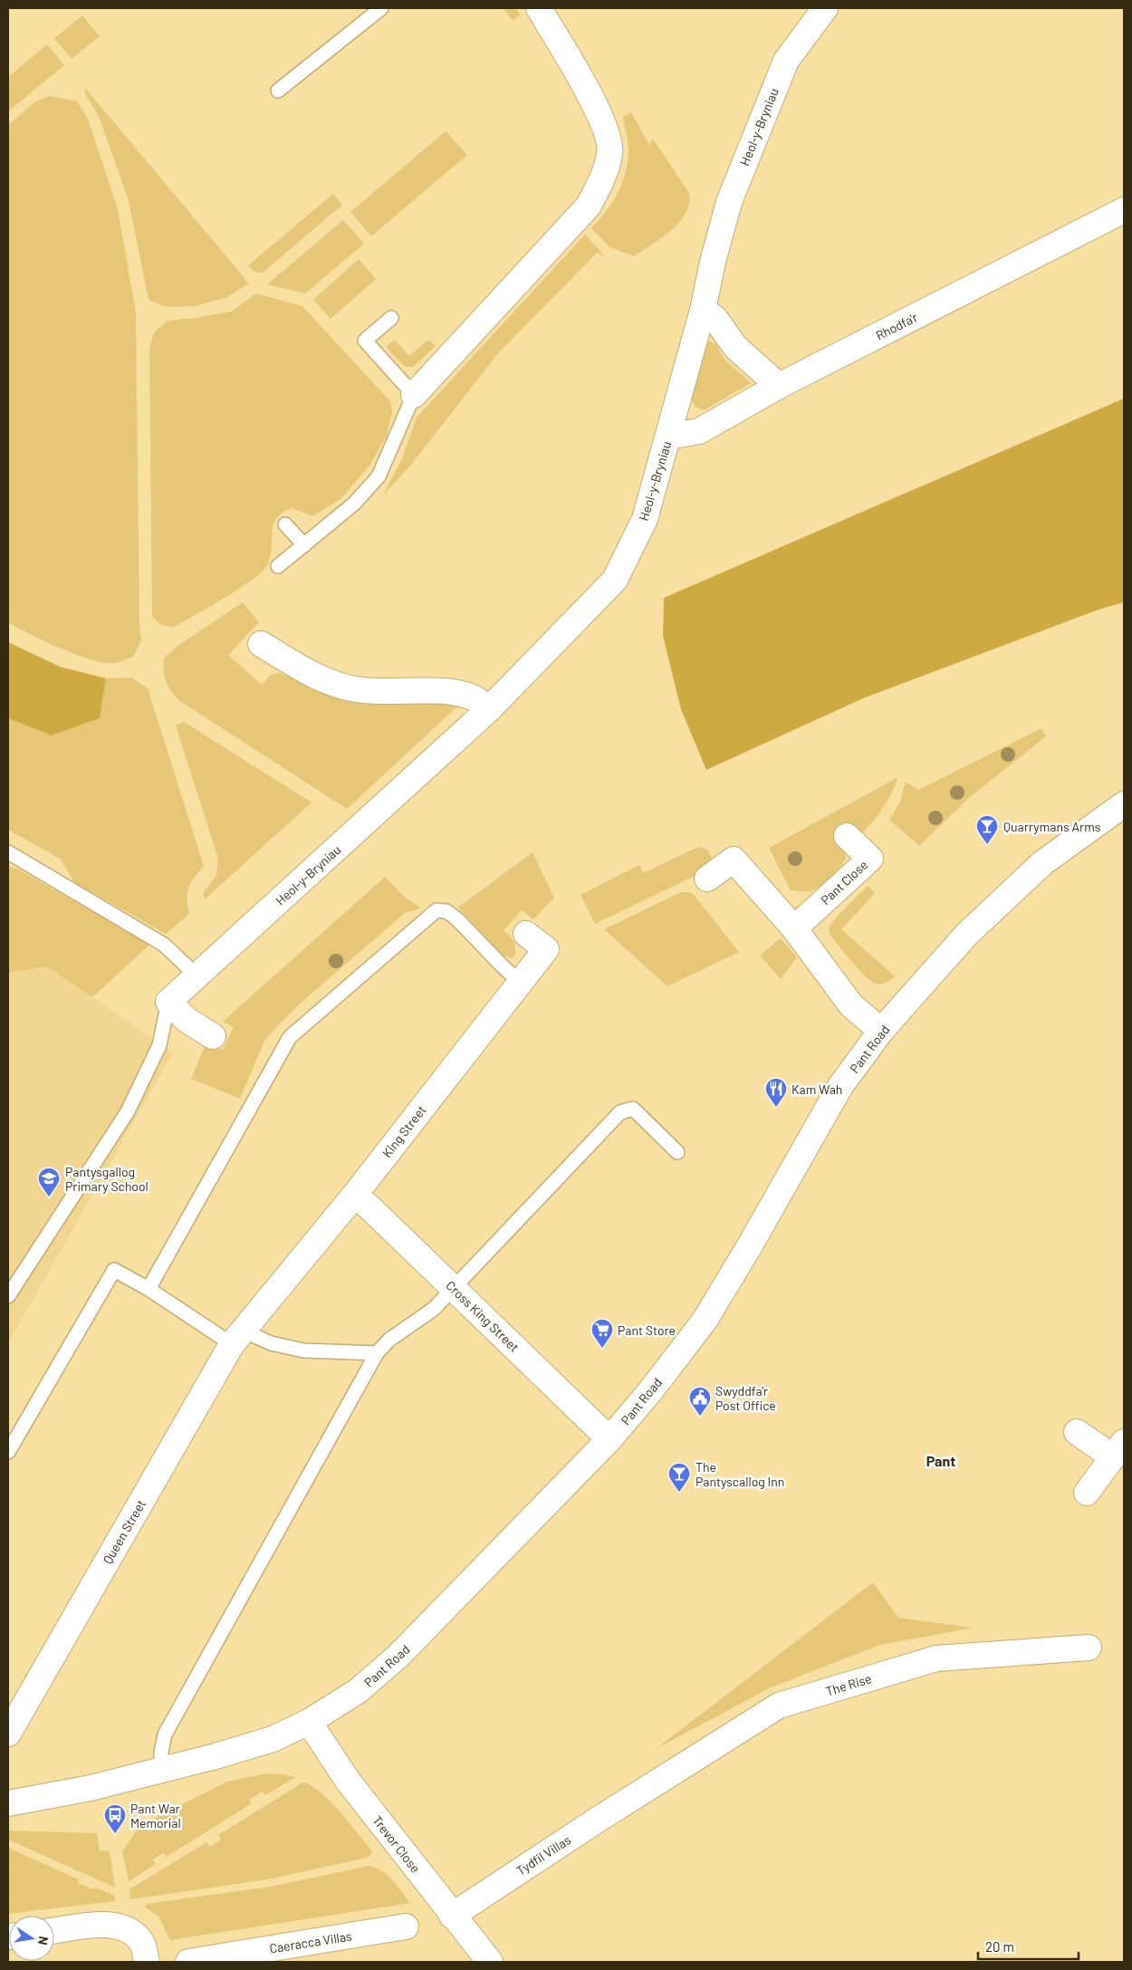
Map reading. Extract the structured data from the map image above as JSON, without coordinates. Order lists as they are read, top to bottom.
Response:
{
  "streets": {
    "street": [
      "Heol-y-Bryniau",
      "Rhodfa'r",
      "Pant Close",
      "Pant Road",
      "King Street",
      "Cross King Street",
      "Queen Street",
      "The Rise",
      "Trevor Close",
      "Tydfil Villas",
      "Caeracca Villas"
    ]
  },
  "crossings": [
    ["Heol-y-Bryniau", "Rhodfa'r"],
    ["Pant Road", "Cross King Street"],
    ["Pant Road", "Trevor Close"],
    ["King Street", "Cross King Street"],
    ["King Street", "Queen Street"],
    ["The Rise", "Tydfil Villas"],
    ["Trevor Close", "Tydfil Villas"]
  ],
  "districts": ["Pant"],
  "places": {
    "bar": ["Quarrymans Arms", "The Pantyscallog Inn"],
    "restaurant": ["Kam Wah"],
    "school or university": ["Pantysgallog Primary School"],
    "supermarket": ["Pant Store"],
    "public building": ["Swyddfa'r Post Office"],
    "bus stop": ["Pant War Memorial"]
  },
  "scale_bar": "20 m",
  "north": "right"
}
